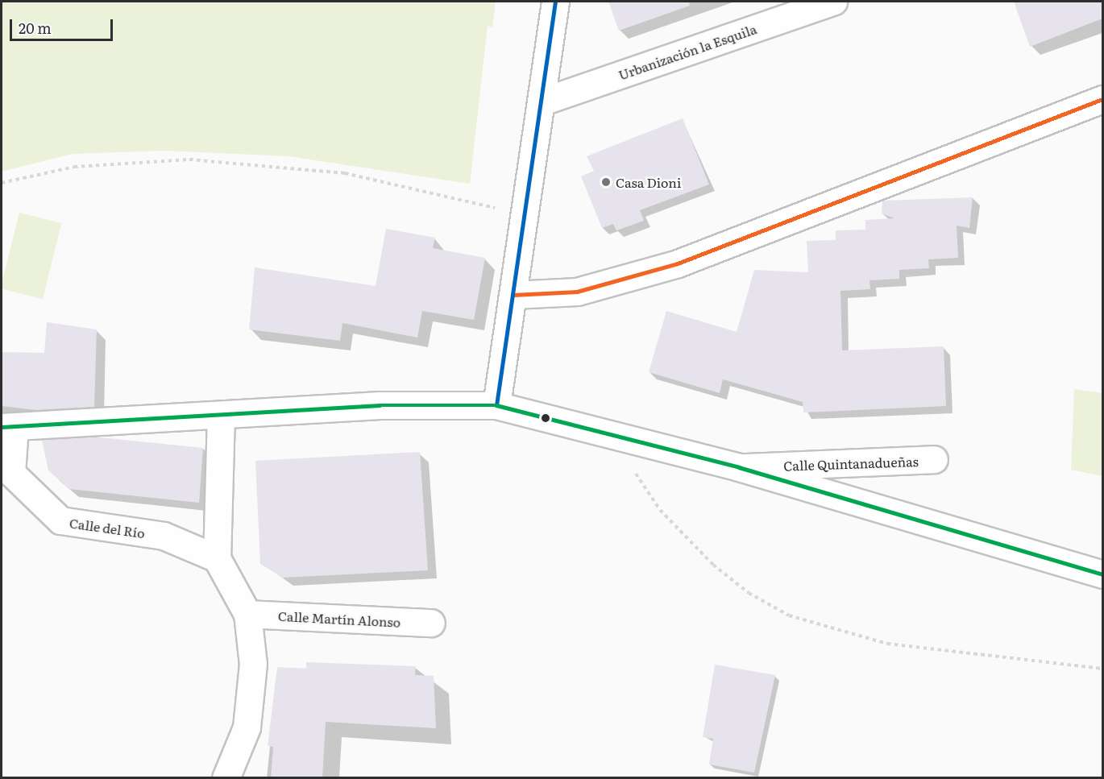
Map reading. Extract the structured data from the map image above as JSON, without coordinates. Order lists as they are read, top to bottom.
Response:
{
  "streets": {
    "street": [
      "Urbanización la Esquila",
      "Calle Quintanadueñas",
      "Calle del Río",
      "Calle Martín Alonso"
    ]
  },
  "places": ["Casa Dioni"],
  "scale_bar": "20 m"
}
